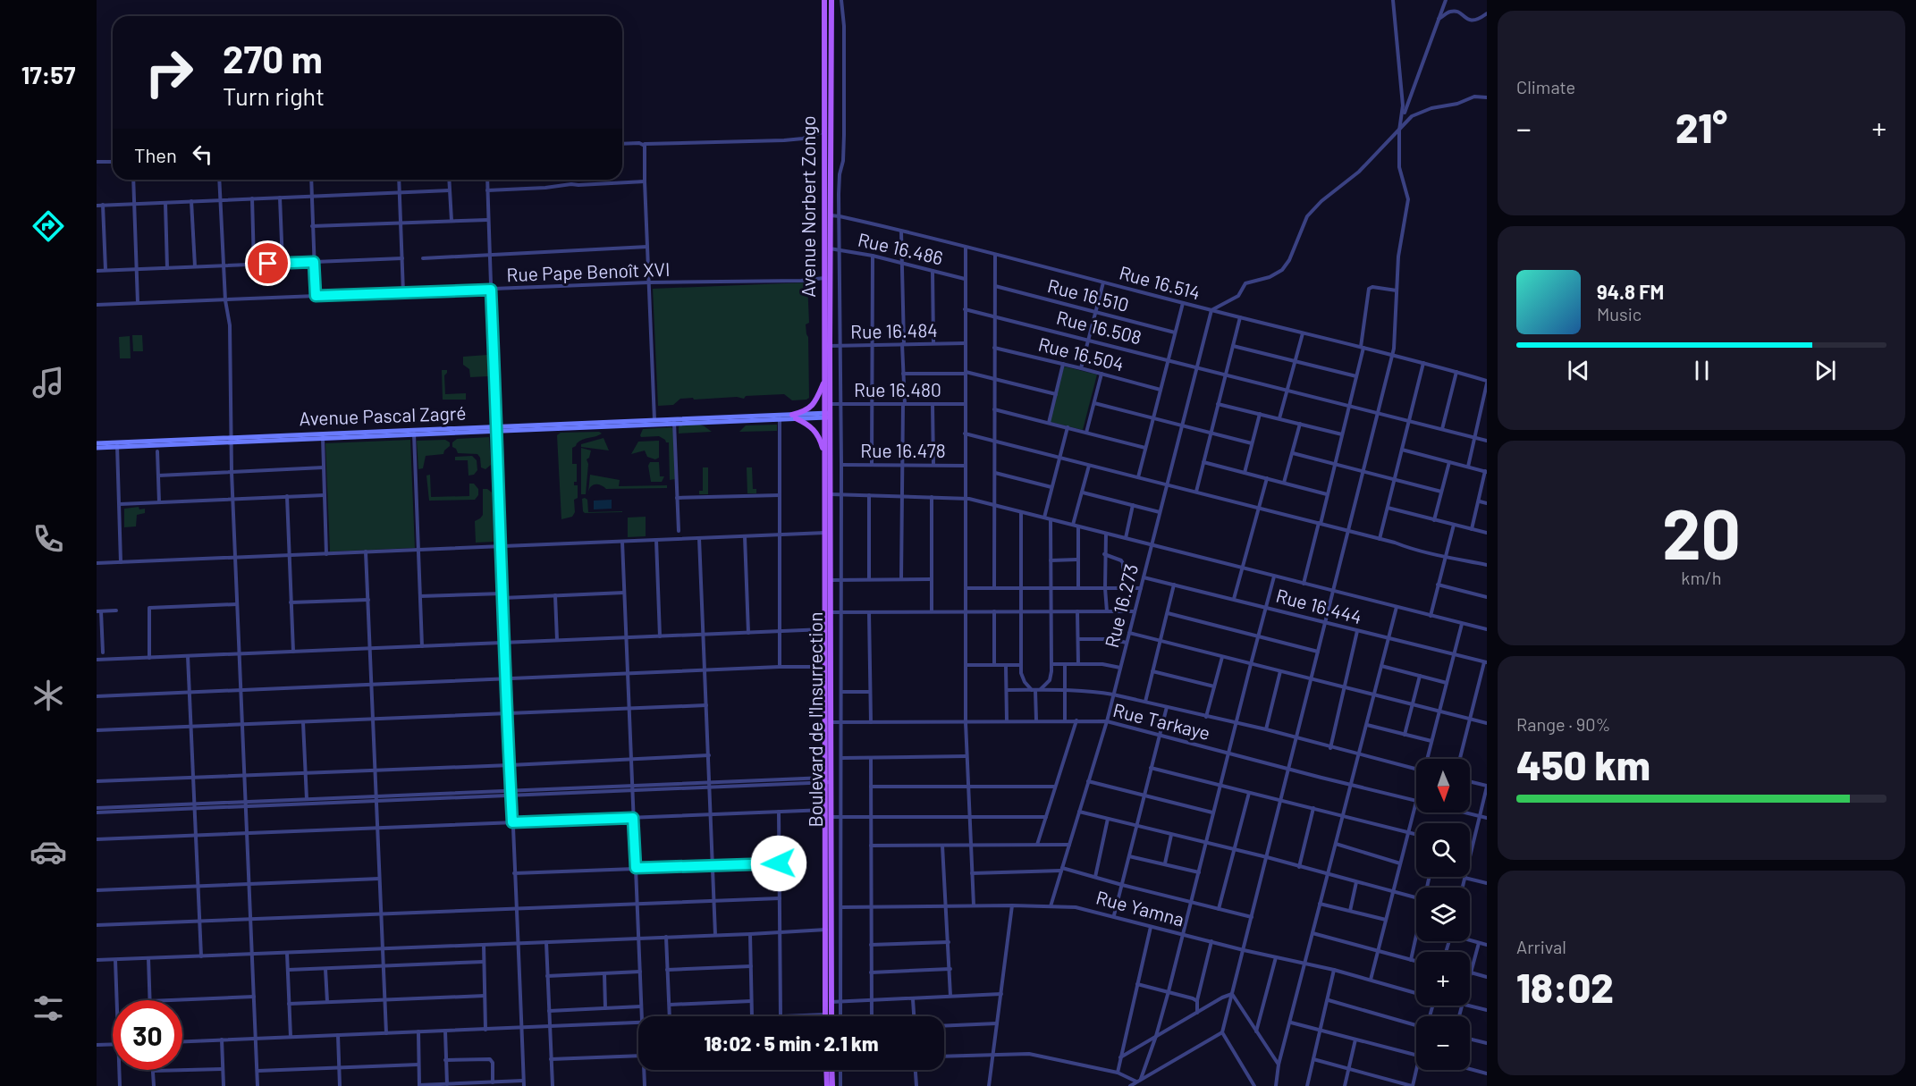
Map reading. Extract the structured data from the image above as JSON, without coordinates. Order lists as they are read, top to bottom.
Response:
{
  "streets": {
    "main road": ["Avenue Norbert Zongo", "Avenue Pascal Zagré", "Boulevard de l'Insurrection"],
    "street": [
      "Rue 16.486",
      "Rue Pape Benoît XVI",
      "Rue 16.514",
      "Rue 16.510",
      "Rue 16.508",
      "Rue 16.484",
      "Rue 16.504",
      "Rue 16.480",
      "Rue 16.478",
      "Rue 16.273",
      "Rue 16.444",
      "Rue Tarkaye",
      "Rue Yamna"
    ]
  },
  "crossings": [
    ["Avenue Norbert Zongo", "Rue 16.486"],
    ["Avenue Norbert Zongo", "Rue Pape Benoît XVI"],
    ["Avenue Norbert Zongo", "Rue 16.514"],
    ["Avenue Norbert Zongo", "Rue 16.484"],
    ["Avenue Norbert Zongo", "Rue 16.480"],
    ["Avenue Norbert Zongo", "Avenue Pascal Zagré"],
    ["Avenue Norbert Zongo", "Boulevard de l'Insurrection"],
    ["Rue 16.514", "Rue 16.273"],
    ["Rue 16.508", "Rue 16.273"],
    ["Avenue Pascal Zagré", "Boulevard de l'Insurrection"],
    ["Rue 16.273", "Rue 16.444"],
    ["Rue 16.273", "Rue Tarkaye"],
    ["Rue 16.273", "Rue Yamna"],
    ["Boulevard de l'Insurrection", "Rue Tarkaye"]
  ],
  "north": "bottom",
  "page": {
    "tabs": "17:57",
    "tile": [
      "Climate",
      ["20", "km/h"],
      ["Range · 90%", "450 km"],
      ["Arrival", "18:02"]
    ],
    "turn": ["270 m", "Turn right"],
    "heat": ["−", "21°", "+"],
    "then": "Then",
    "song": ["94.8 FM", "Music"],
    "map_buttons": ["+", "−"],
    "limit": "30",
    "trip": "18:02 · 5 min · 2.1 km"
  }
}
